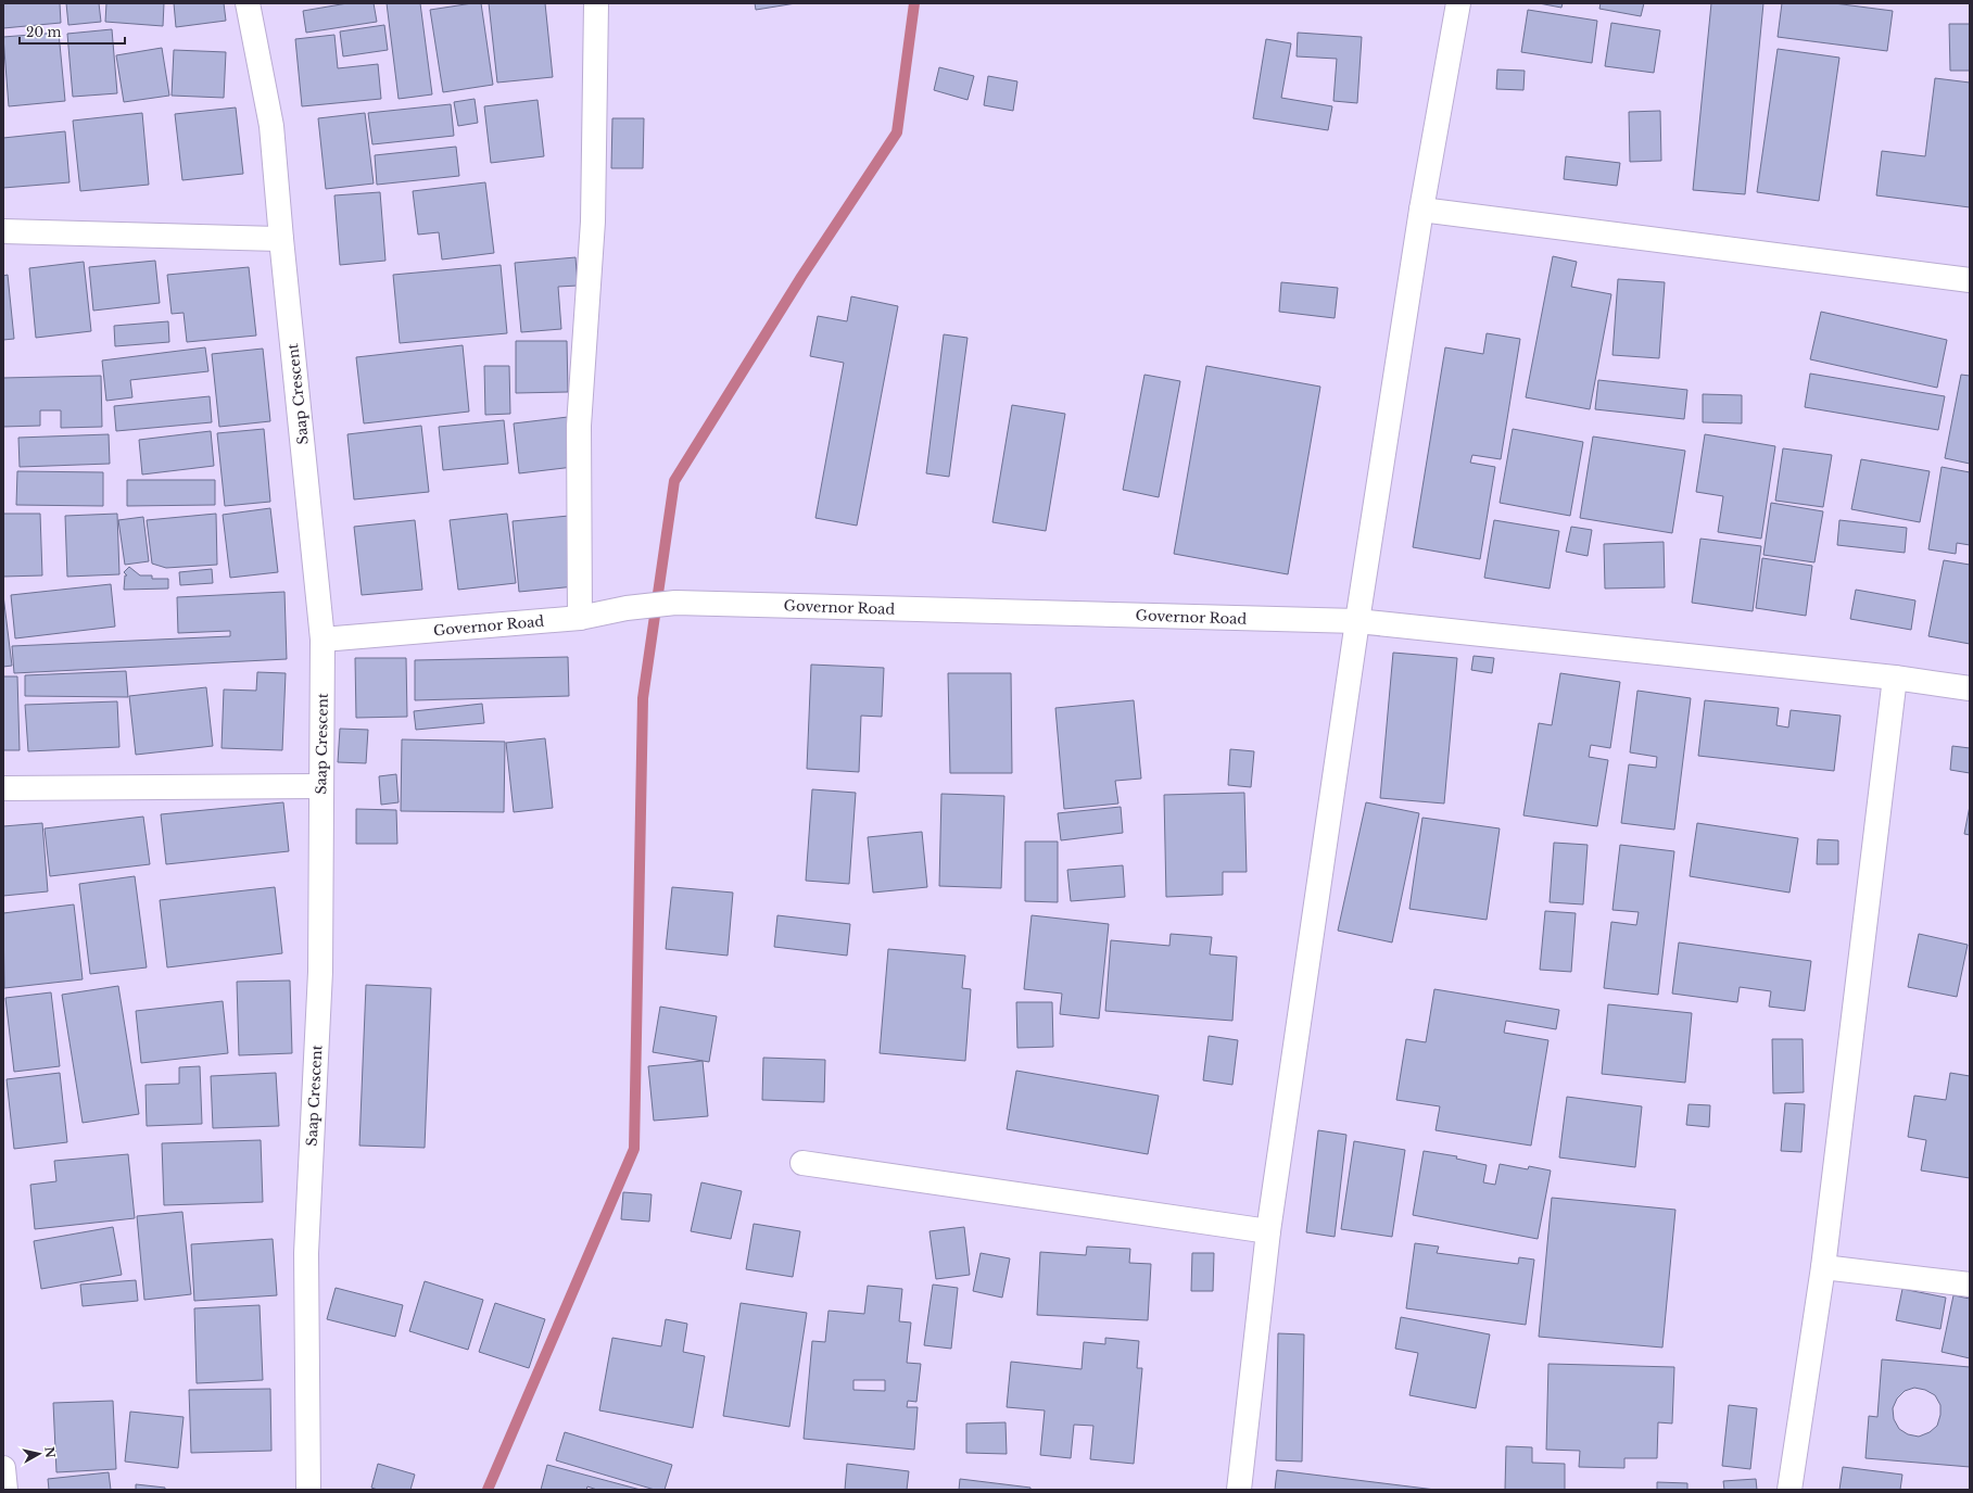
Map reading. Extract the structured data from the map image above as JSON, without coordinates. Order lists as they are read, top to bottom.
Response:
{
  "streets": {
    "street": ["Saap Crescent", "Governor Road"]
  },
  "crossings": [
    ["Saap Crescent", "Governor Road"]
  ],
  "scale_bar": "20 m",
  "north": "right"
}
